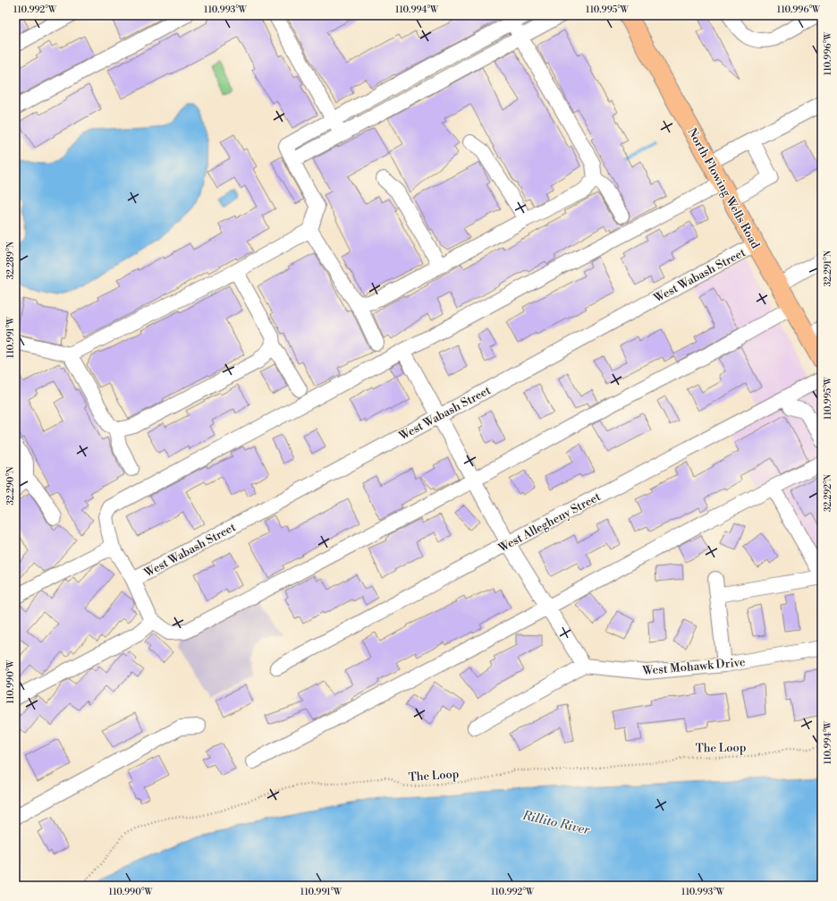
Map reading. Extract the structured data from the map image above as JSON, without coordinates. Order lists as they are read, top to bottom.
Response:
{
  "streets": {
    "main road": ["North Flowing Wells Road"],
    "street": ["West Wabash Street", "West Allegheny Street", "West Mohawk Drive"],
    "path": ["The Loop"]
  },
  "crossings": [
    ["North Flowing Wells Road", "West Wabash Street"]
  ],
  "water": ["Rillito River"],
  "coordinates": [
    "110.992°W",
    "110.993°W",
    "110.994°W",
    "110.995°W",
    "110.996°W",
    "32.289°N",
    "32.291°N",
    "110.991°W",
    "32.290°N",
    "32.292°N",
    "110.990°W"
  ]
}
